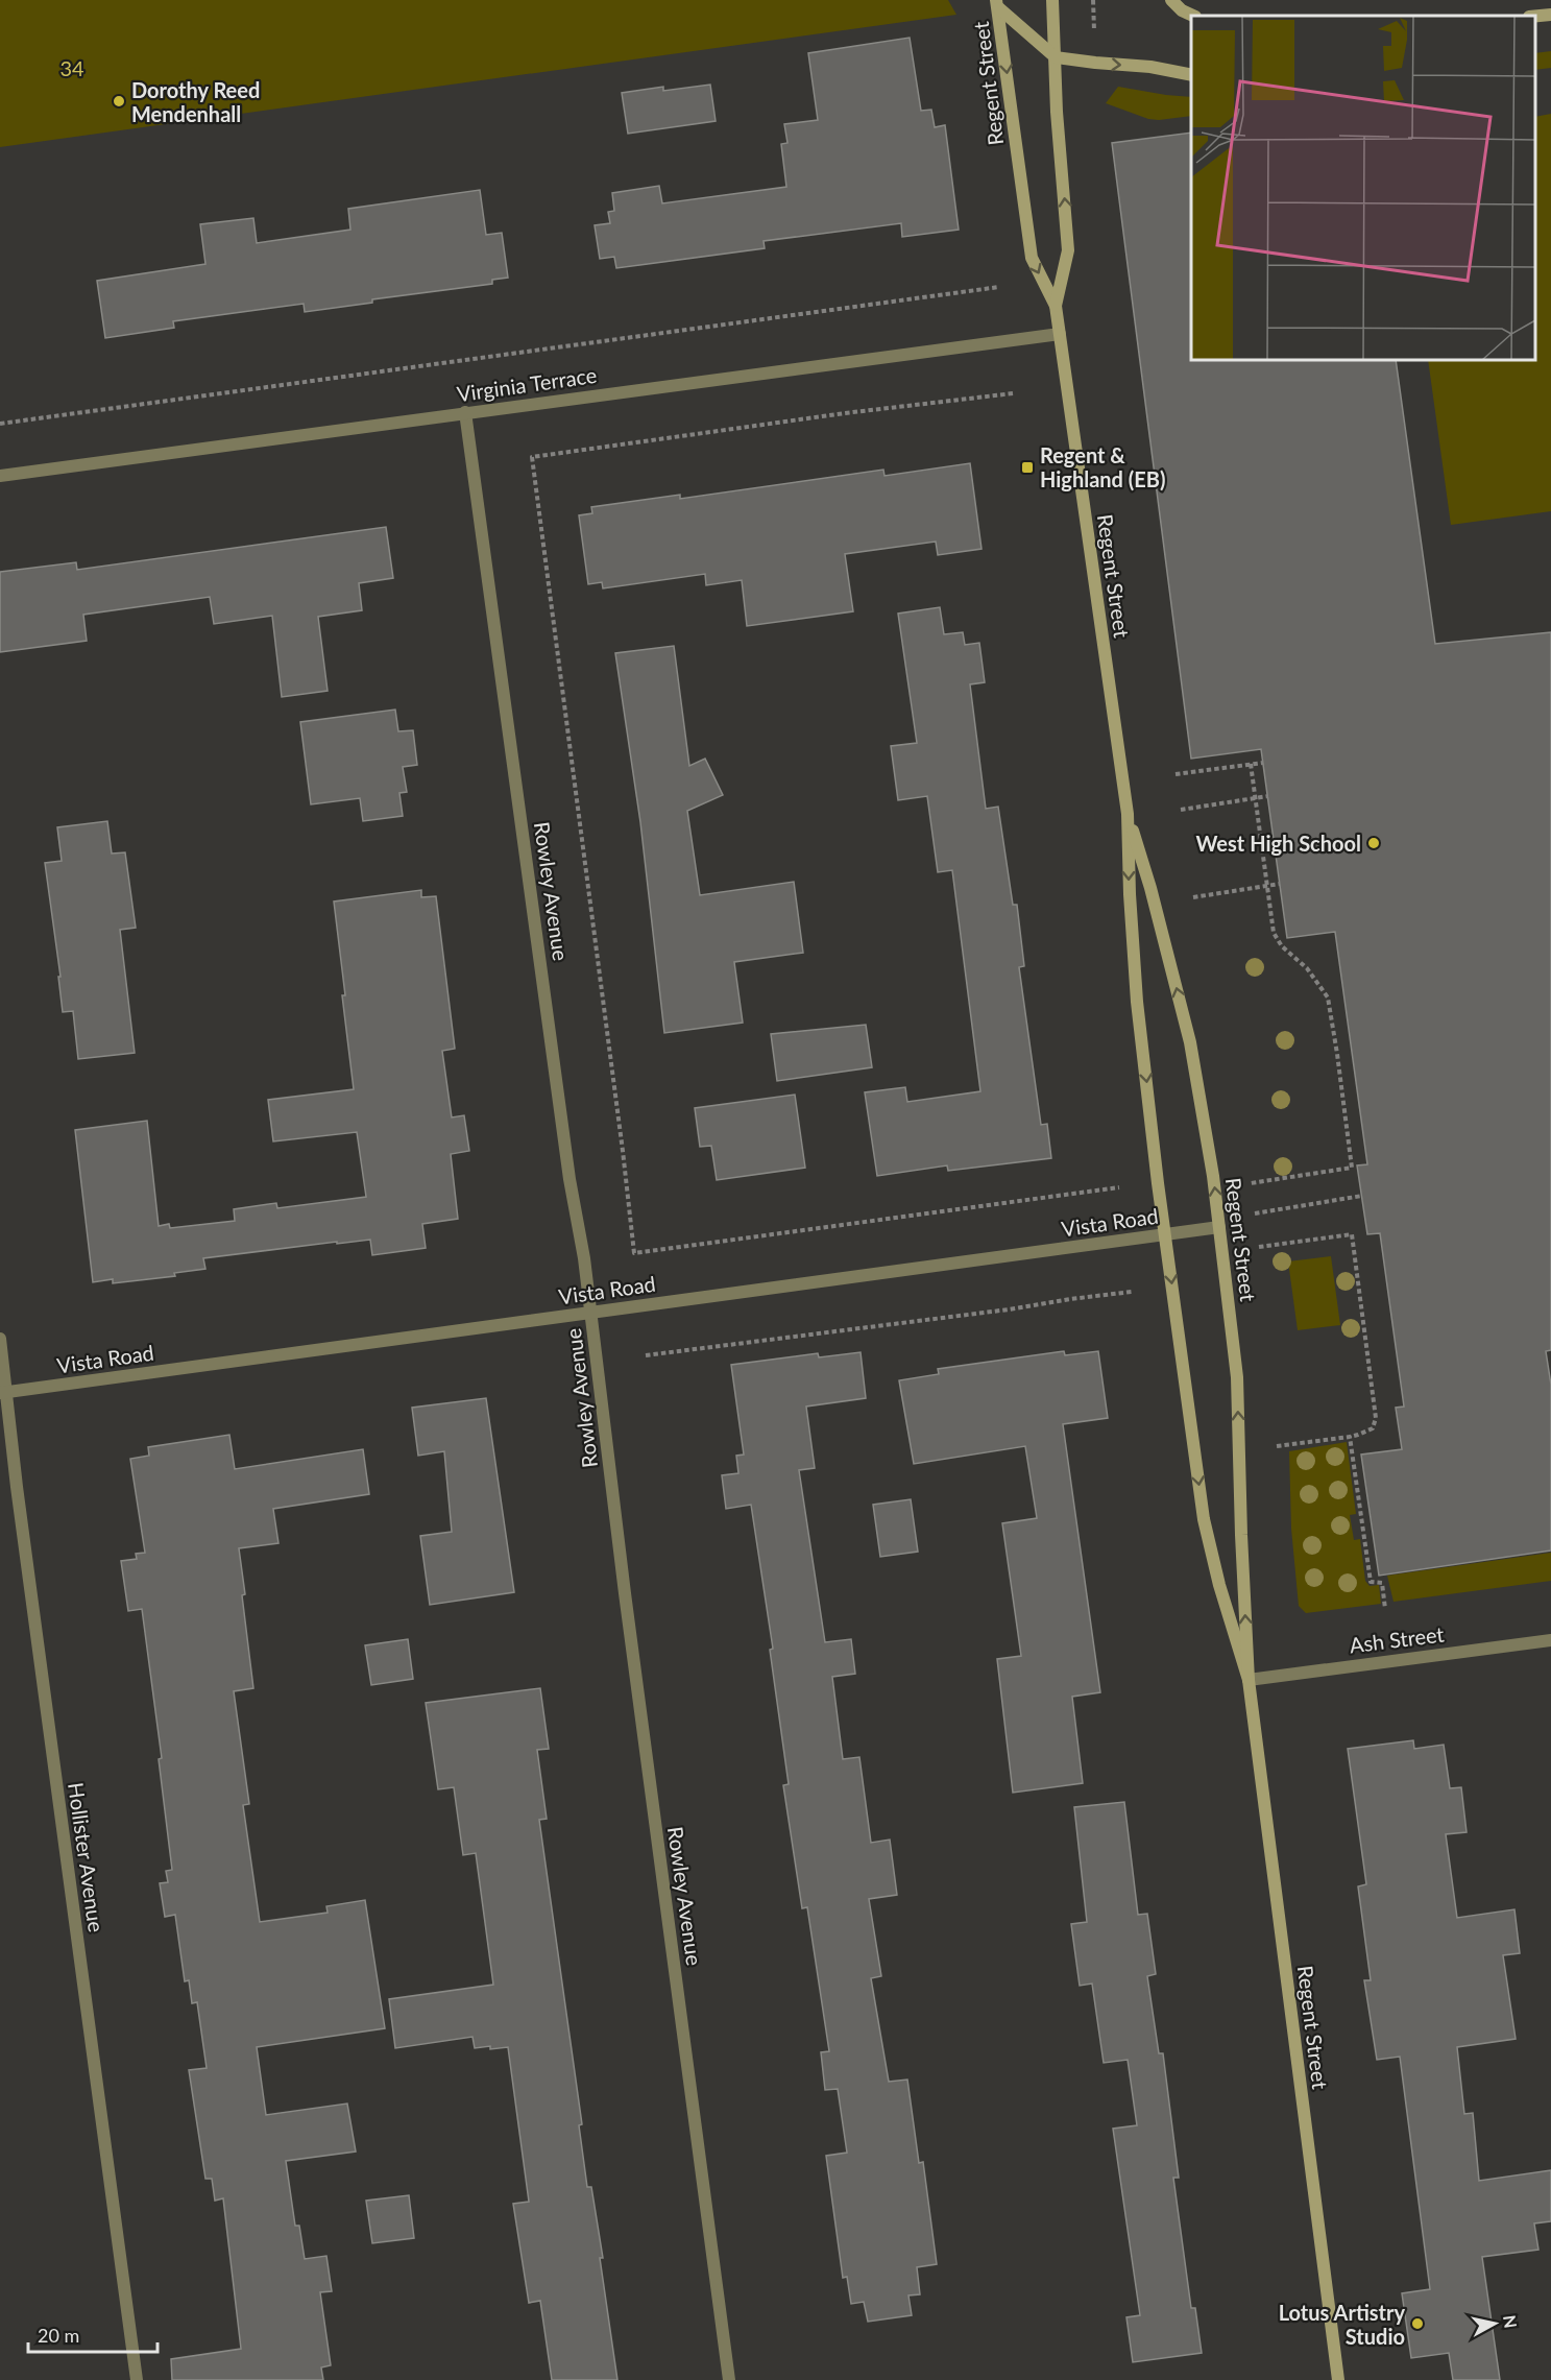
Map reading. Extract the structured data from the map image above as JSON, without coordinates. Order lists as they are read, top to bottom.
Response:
{
  "streets": {
    "main road": ["Regent Street"],
    "street": [
      "Virginia Terrace",
      "Rowley Avenue",
      "Vista Road",
      "Ash Street",
      "Hollister Avenue"
    ]
  },
  "crossings": [
    ["Regent Street", "Virginia Terrace"],
    ["Regent Street", "Vista Road"],
    ["Regent Street", "Ash Street"],
    ["Virginia Terrace", "Rowley Avenue"],
    ["Rowley Avenue", "Vista Road"],
    ["Vista Road", "Hollister Avenue"]
  ],
  "parks": ["34"],
  "places": {
    "other": ["Dorothy Reed Mendenhall", "West High School", "Lotus Artistry Studio"],
    "transit": ["Regent & Highland (EB)"]
  },
  "scale_bar": "20 m",
  "north": "right"
}
